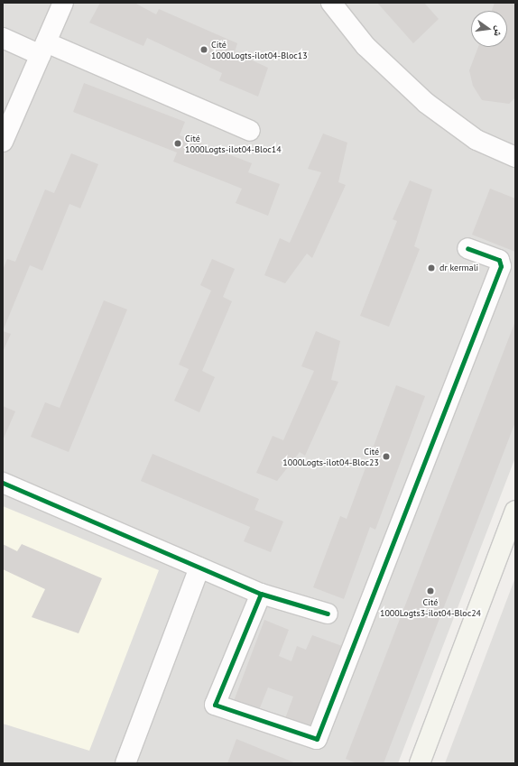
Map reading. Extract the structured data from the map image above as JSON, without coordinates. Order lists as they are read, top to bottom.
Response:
{
  "places": [
    "Cité 1000Logts-ilot04-Bloc13",
    "Cité 1000Logts-ilot04-Bloc14",
    "dr kermali",
    "Cité 1000Logts-ilot04-Bloc23",
    "Cité 1000Logts3-ilot04-Bloc24"
  ],
  "north": "right"
}
